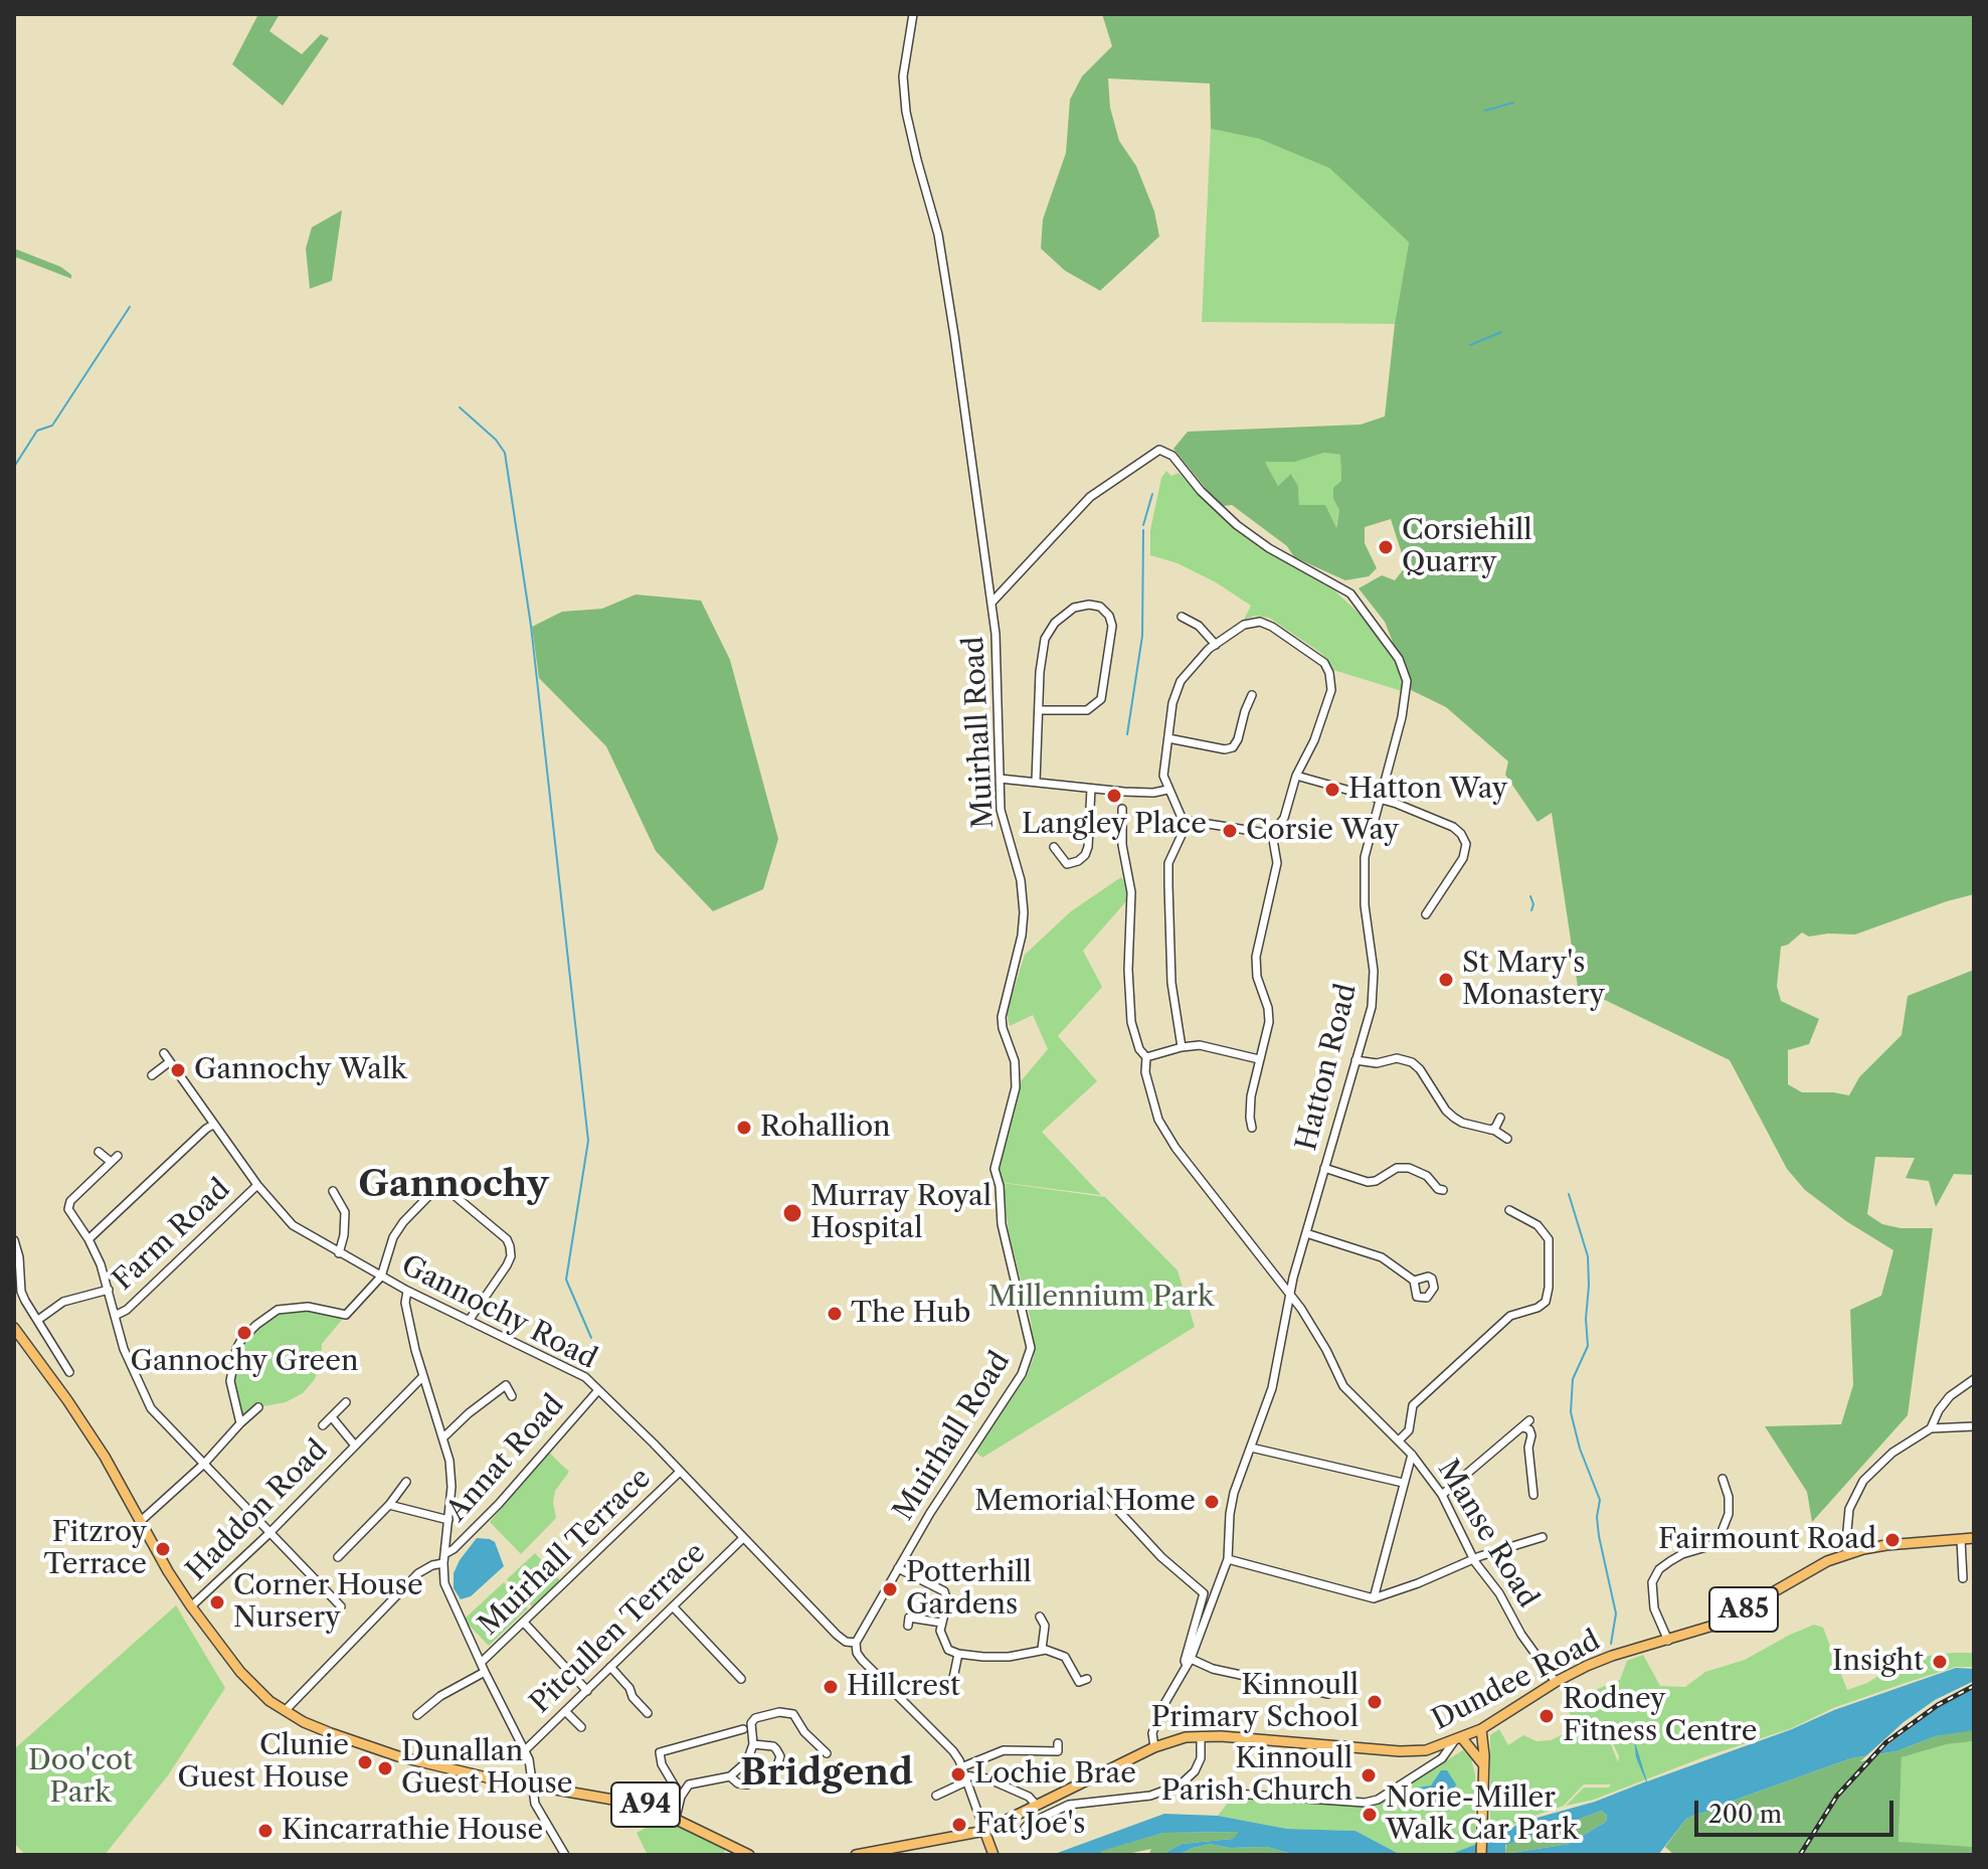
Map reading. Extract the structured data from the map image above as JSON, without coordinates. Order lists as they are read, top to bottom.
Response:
{
  "streets": {
    "main road": ["A85", "Dundee Road", "A94"],
    "street": [
      "Muirhall Road",
      "Hatton Road",
      "Farm Road",
      "Gannochy Road",
      "Annat Road",
      "Haddon Road",
      "Manse Road",
      "Muirhall Terrace",
      "Pitcullen Terrace"
    ]
  },
  "crossings": [
    ["Muirhall Road", "Hatton Road"],
    ["Muirhall Road", "Gannochy Road"],
    ["Hatton Road", "Manse Road"],
    ["Farm Road", "Gannochy Road"],
    ["Gannochy Road", "Annat Road"],
    ["Gannochy Road", "Muirhall Terrace"],
    ["Gannochy Road", "Pitcullen Terrace"],
    ["Annat Road", "A94"],
    ["Haddon Road", "A94"],
    ["Manse Road", "Dundee Road"],
    ["A85", "Dundee Road"]
  ],
  "districts": ["Gannochy", "Bridgend"],
  "parks": ["Millennium Park", "Doo'cot Park"],
  "places": [
    "Corsiehill Quarry",
    "Hatton Way",
    "Langley Place",
    "Corsie Way",
    "St Mary's Monastery",
    "Gannochy Walk",
    "Rohallion",
    "Murray Royal Hospital",
    "The Hub",
    "Gannochy Green",
    "Memorial Home",
    "Fairmount Road",
    "Fitzroy Terrace",
    "Potterhill Gardens",
    "Corner House Nursery",
    "Insight",
    "Hillcrest",
    "Kinnoull Primary School",
    "Rodney Fitness Centre",
    "Clunie Guest House",
    "Dunallan Guest House",
    "Lochie Brae",
    "Kinnoull Parish Church",
    "Norie-Miller Walk Car Park",
    "Fat Joe's",
    "Kincarrathie House"
  ],
  "scale_bar": "200 m"
}
